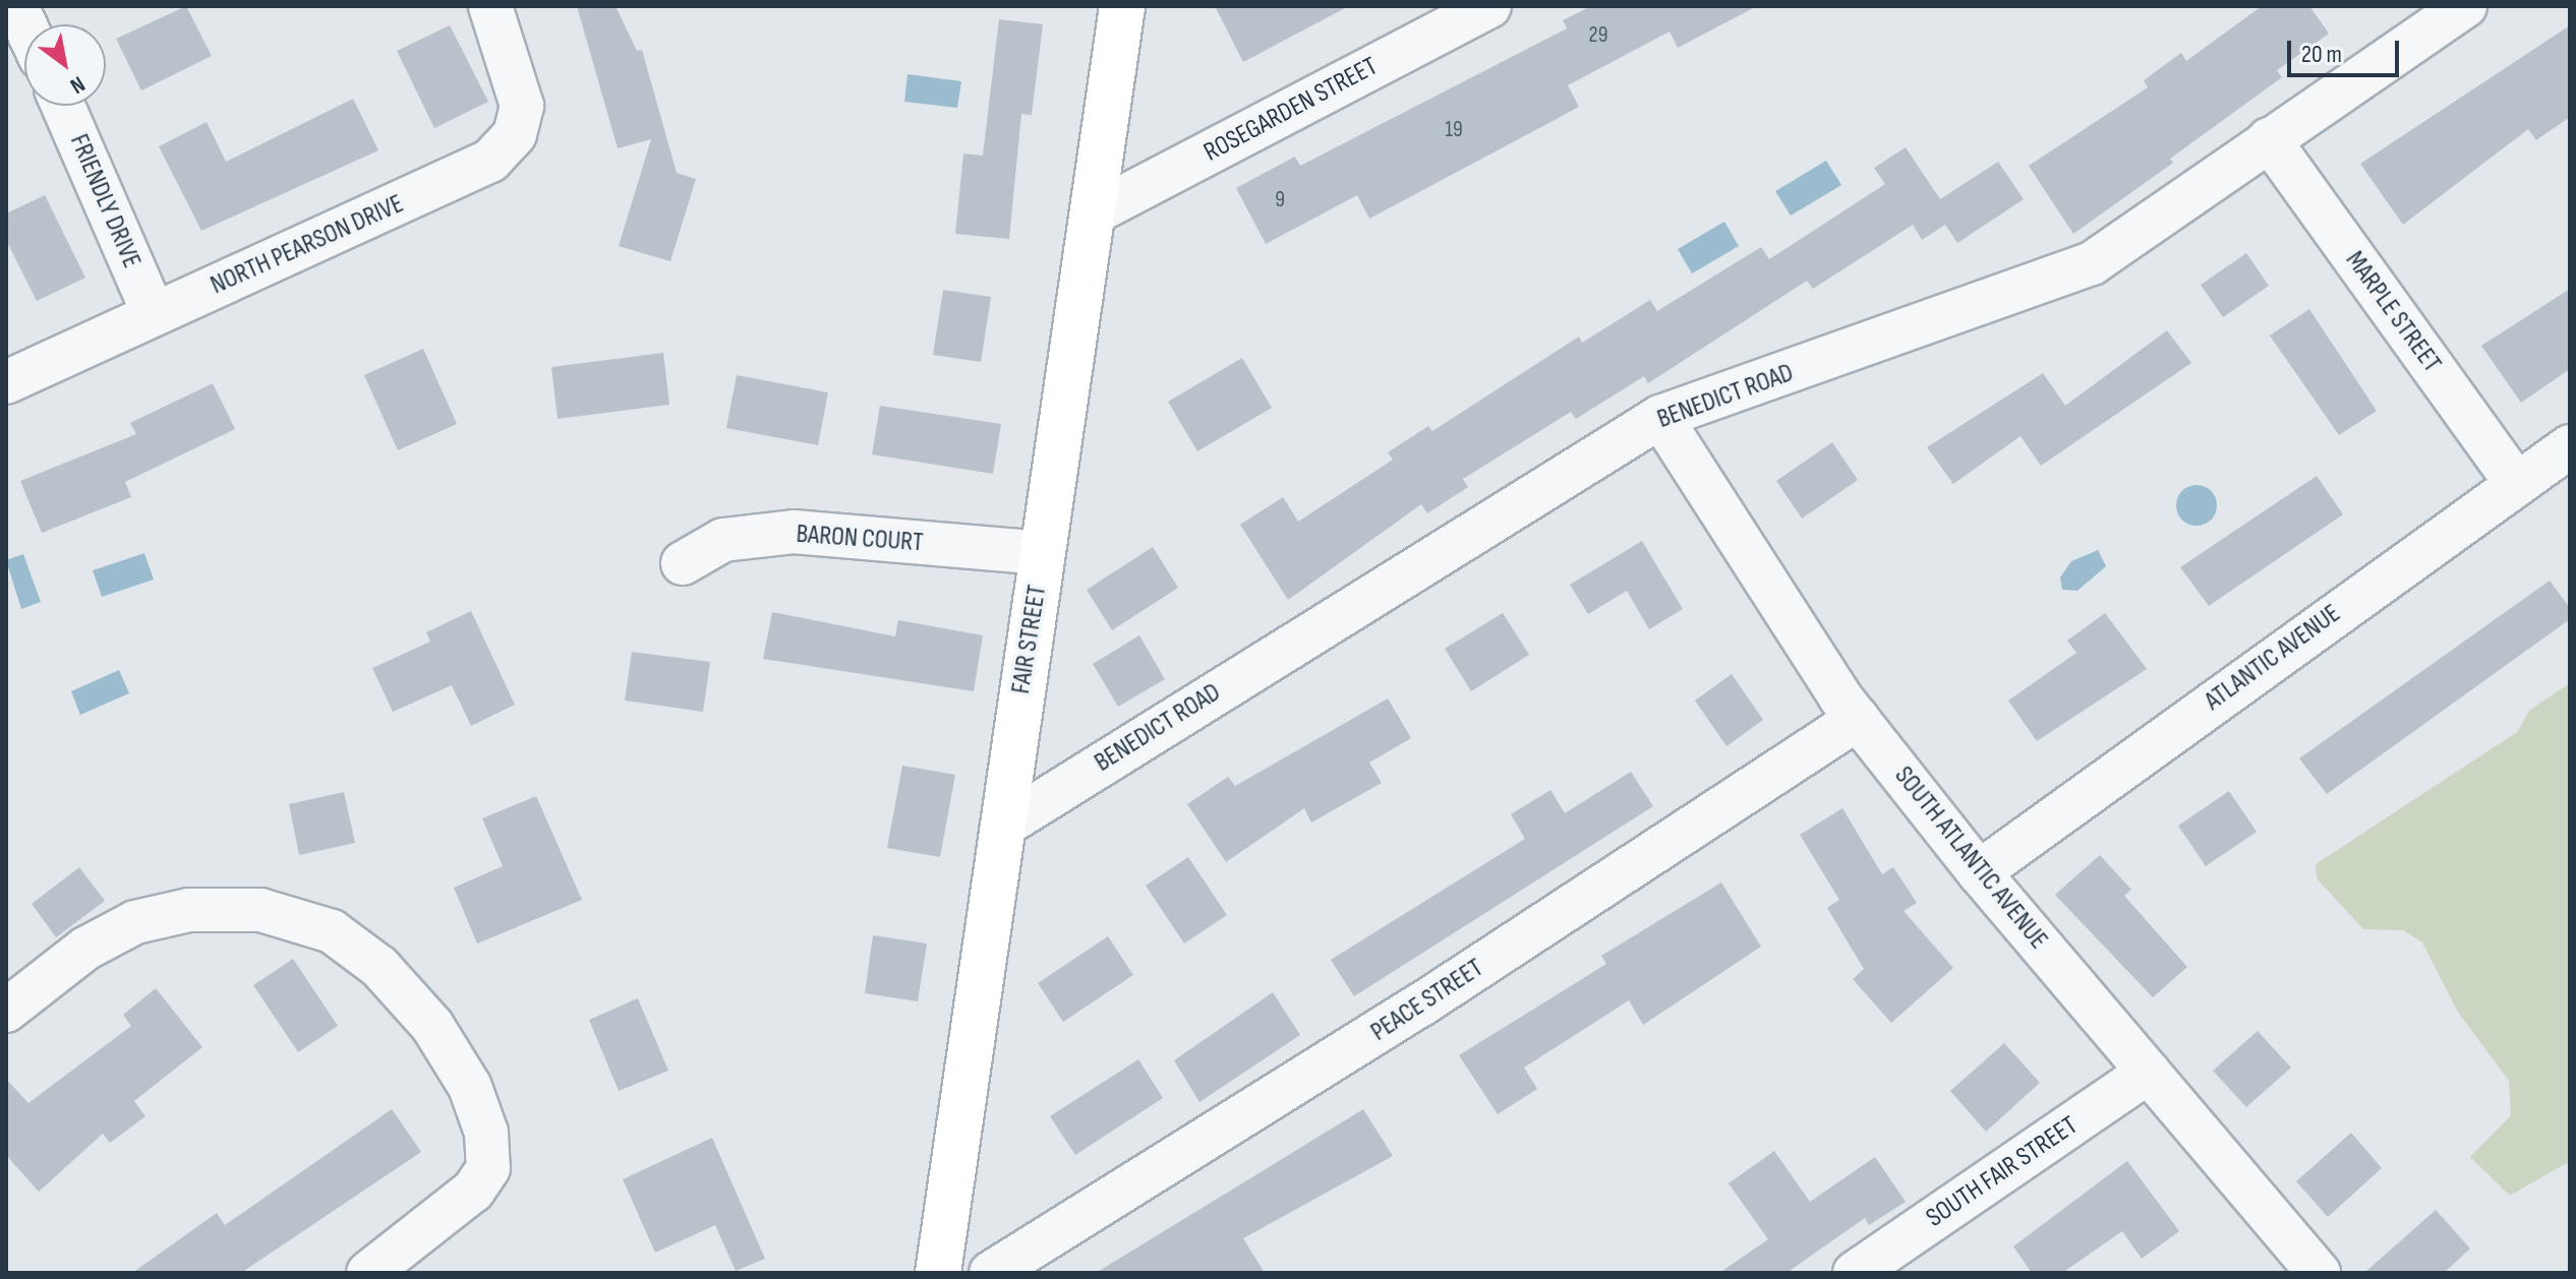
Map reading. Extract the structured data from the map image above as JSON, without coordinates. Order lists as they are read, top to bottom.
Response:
{
  "streets": {
    "street": [
      "ROSEGARDEN STREET",
      "FRIENDLY DRIVE",
      "NORTH PEARSON DRIVE",
      "MARPLE STREET",
      "BENEDICT ROAD",
      "BARON COURT",
      "FAIR STREET",
      "ATLANTIC AVENUE",
      "SOUTH ATLANTIC AVENUE",
      "PEACE STREET",
      "SOUTH FAIR STREET"
    ]
  },
  "crossings": [
    ["ROSEGARDEN STREET", "FAIR STREET"],
    ["FRIENDLY DRIVE", "NORTH PEARSON DRIVE"],
    ["MARPLE STREET", "BENEDICT ROAD"],
    ["MARPLE STREET", "ATLANTIC AVENUE"],
    ["BENEDICT ROAD", "FAIR STREET"],
    ["BENEDICT ROAD", "SOUTH ATLANTIC AVENUE"],
    ["BARON COURT", "FAIR STREET"],
    ["ATLANTIC AVENUE", "SOUTH ATLANTIC AVENUE"],
    ["SOUTH ATLANTIC AVENUE", "PEACE STREET"],
    ["SOUTH ATLANTIC AVENUE", "SOUTH FAIR STREET"]
  ],
  "house_numbers": ["29", "19", "9"],
  "scale_bar": "20 m",
  "north": "bottom right"
}
